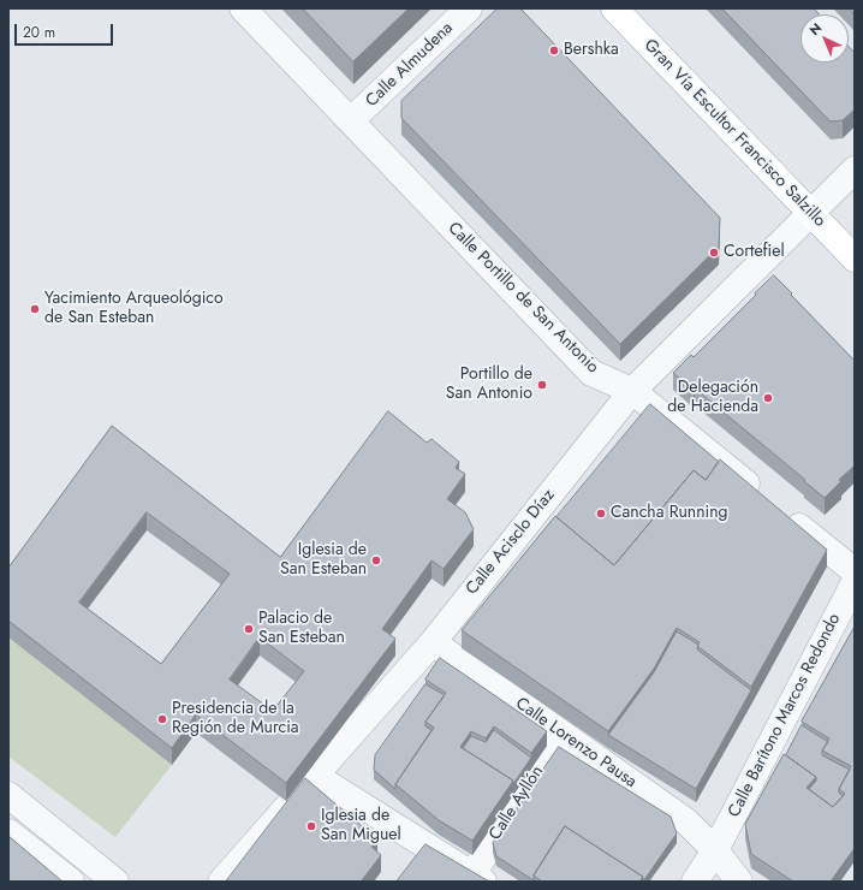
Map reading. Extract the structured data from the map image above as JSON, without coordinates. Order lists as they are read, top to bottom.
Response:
{
  "streets": {
    "main road": ["Gran Vía Escultor Francisco Salzillo"],
    "street": [
      "Calle Almudena",
      "Calle Portillo de San Antonio",
      "Calle Acisclo Díaz",
      "Calle Barítono Marcos Redondo",
      "Calle Lorenzo Pausa",
      "Calle Ayllón"
    ]
  },
  "crossings": [
    ["Calle Almudena", "Calle Portillo de San Antonio"],
    ["Gran Vía Escultor Francisco Salzillo", "Calle Acisclo Díaz"],
    ["Calle Portillo de San Antonio", "Calle Acisclo Díaz"],
    ["Calle Acisclo Díaz", "Calle Lorenzo Pausa"],
    ["Calle Barítono Marcos Redondo", "Calle Lorenzo Pausa"],
    ["Calle Lorenzo Pausa", "Calle Ayllón"]
  ],
  "places": [
    "Bershka",
    "Cortefiel",
    "Yacimiento Arqueológico de San Esteban",
    "Portillo de San Antonio",
    "Delegación de Hacienda",
    "Cancha Running",
    "Iglesia de San Esteban",
    "Palacio de San Esteban",
    "Presidencia de la Región de Murcia",
    "Iglesia de San Miguel"
  ],
  "scale_bar": "20 m",
  "north": "top left"
}
